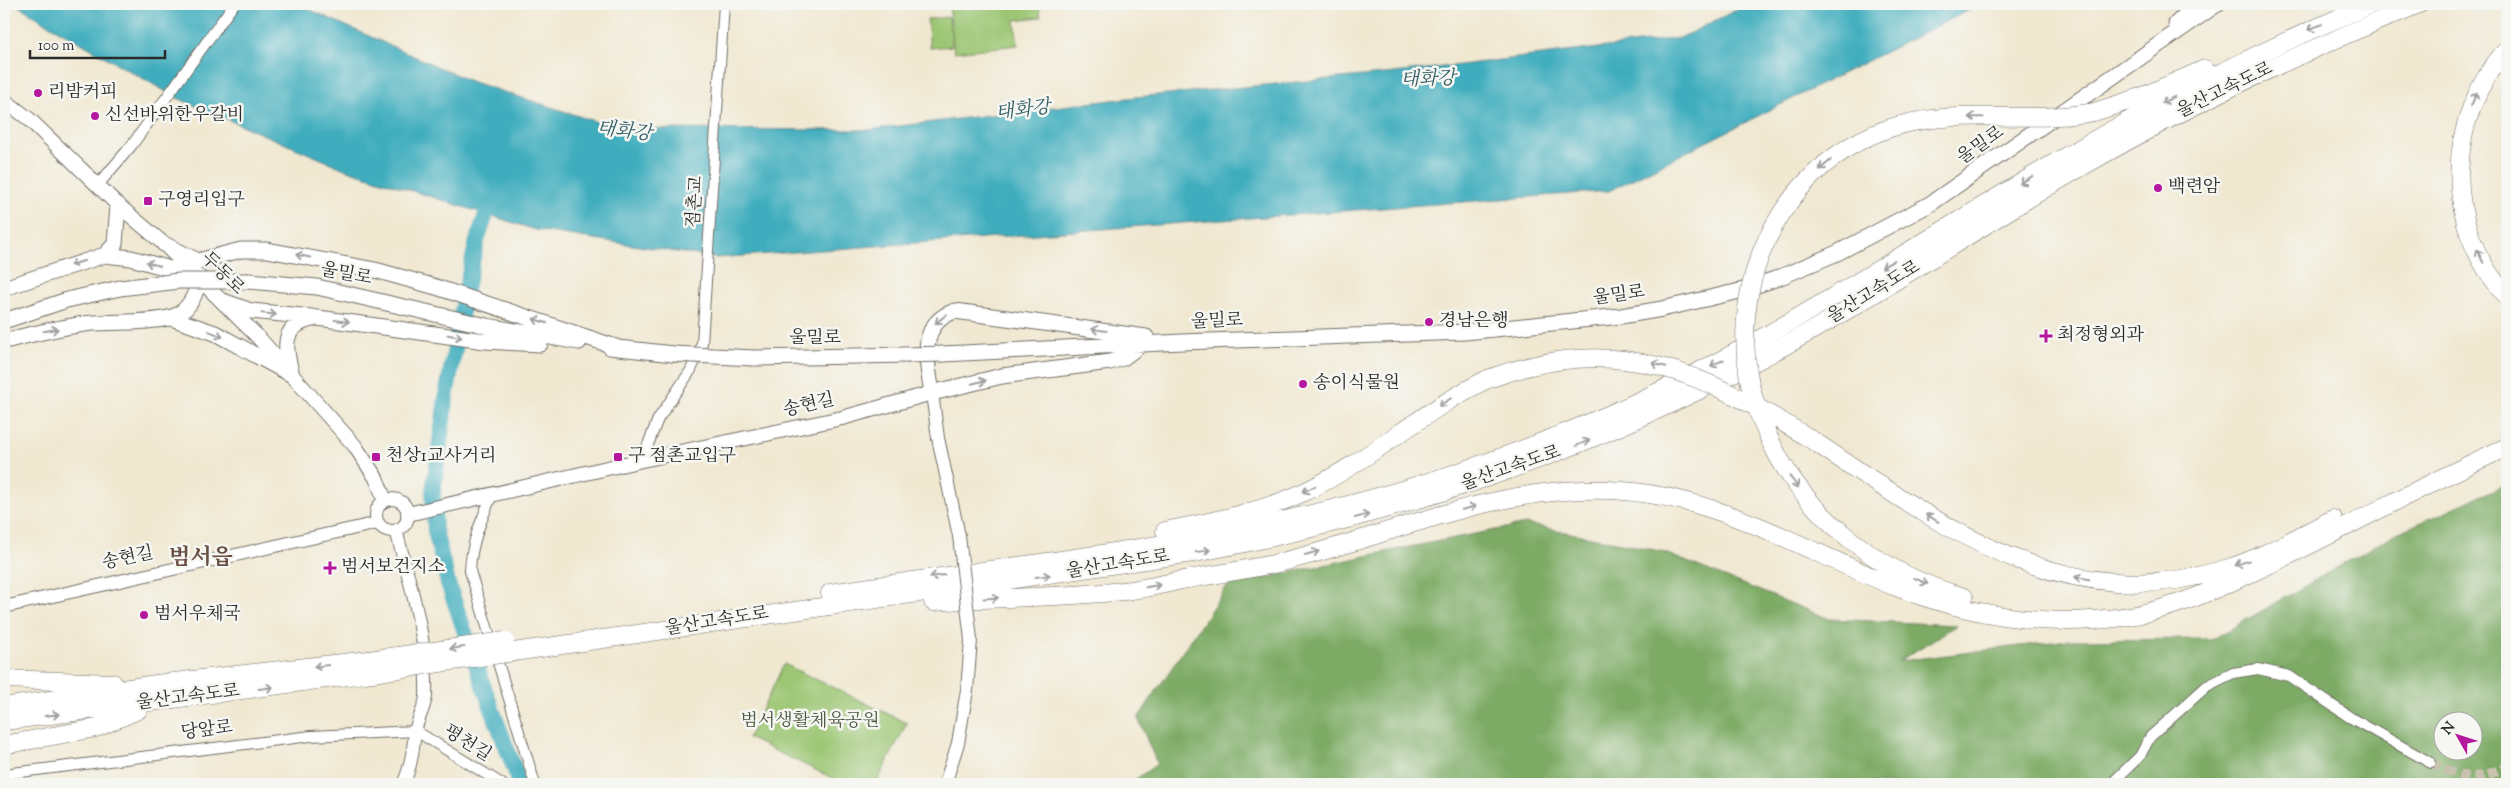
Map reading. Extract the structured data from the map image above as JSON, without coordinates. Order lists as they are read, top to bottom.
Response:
{
  "streets": {
    "highway": ["울산고속도로"],
    "main road": ["울밀로", "두동로", "송현길"],
    "street": ["점촌교", "당앞로", "평천길"]
  },
  "crossings": [
    ["점촌교", "송현길"],
    ["두동로", "송현길"],
    ["당앞로", "평천길"]
  ],
  "districts": ["범서읍"],
  "water": ["태화강"],
  "parks": ["범서생활체육공원"],
  "places": {
    "other": [
      "리밤커피",
      "신선바위한우갈비",
      "백련암",
      "경남은행",
      "송이식물원",
      "범서우체국"
    ],
    "transit": ["구영리입구", "천상1교사거리", "구 점촌교입구"],
    "health": ["최정형외과", "범서보건지소"]
  },
  "scale_bar": "100 m",
  "north": "top left"
}
